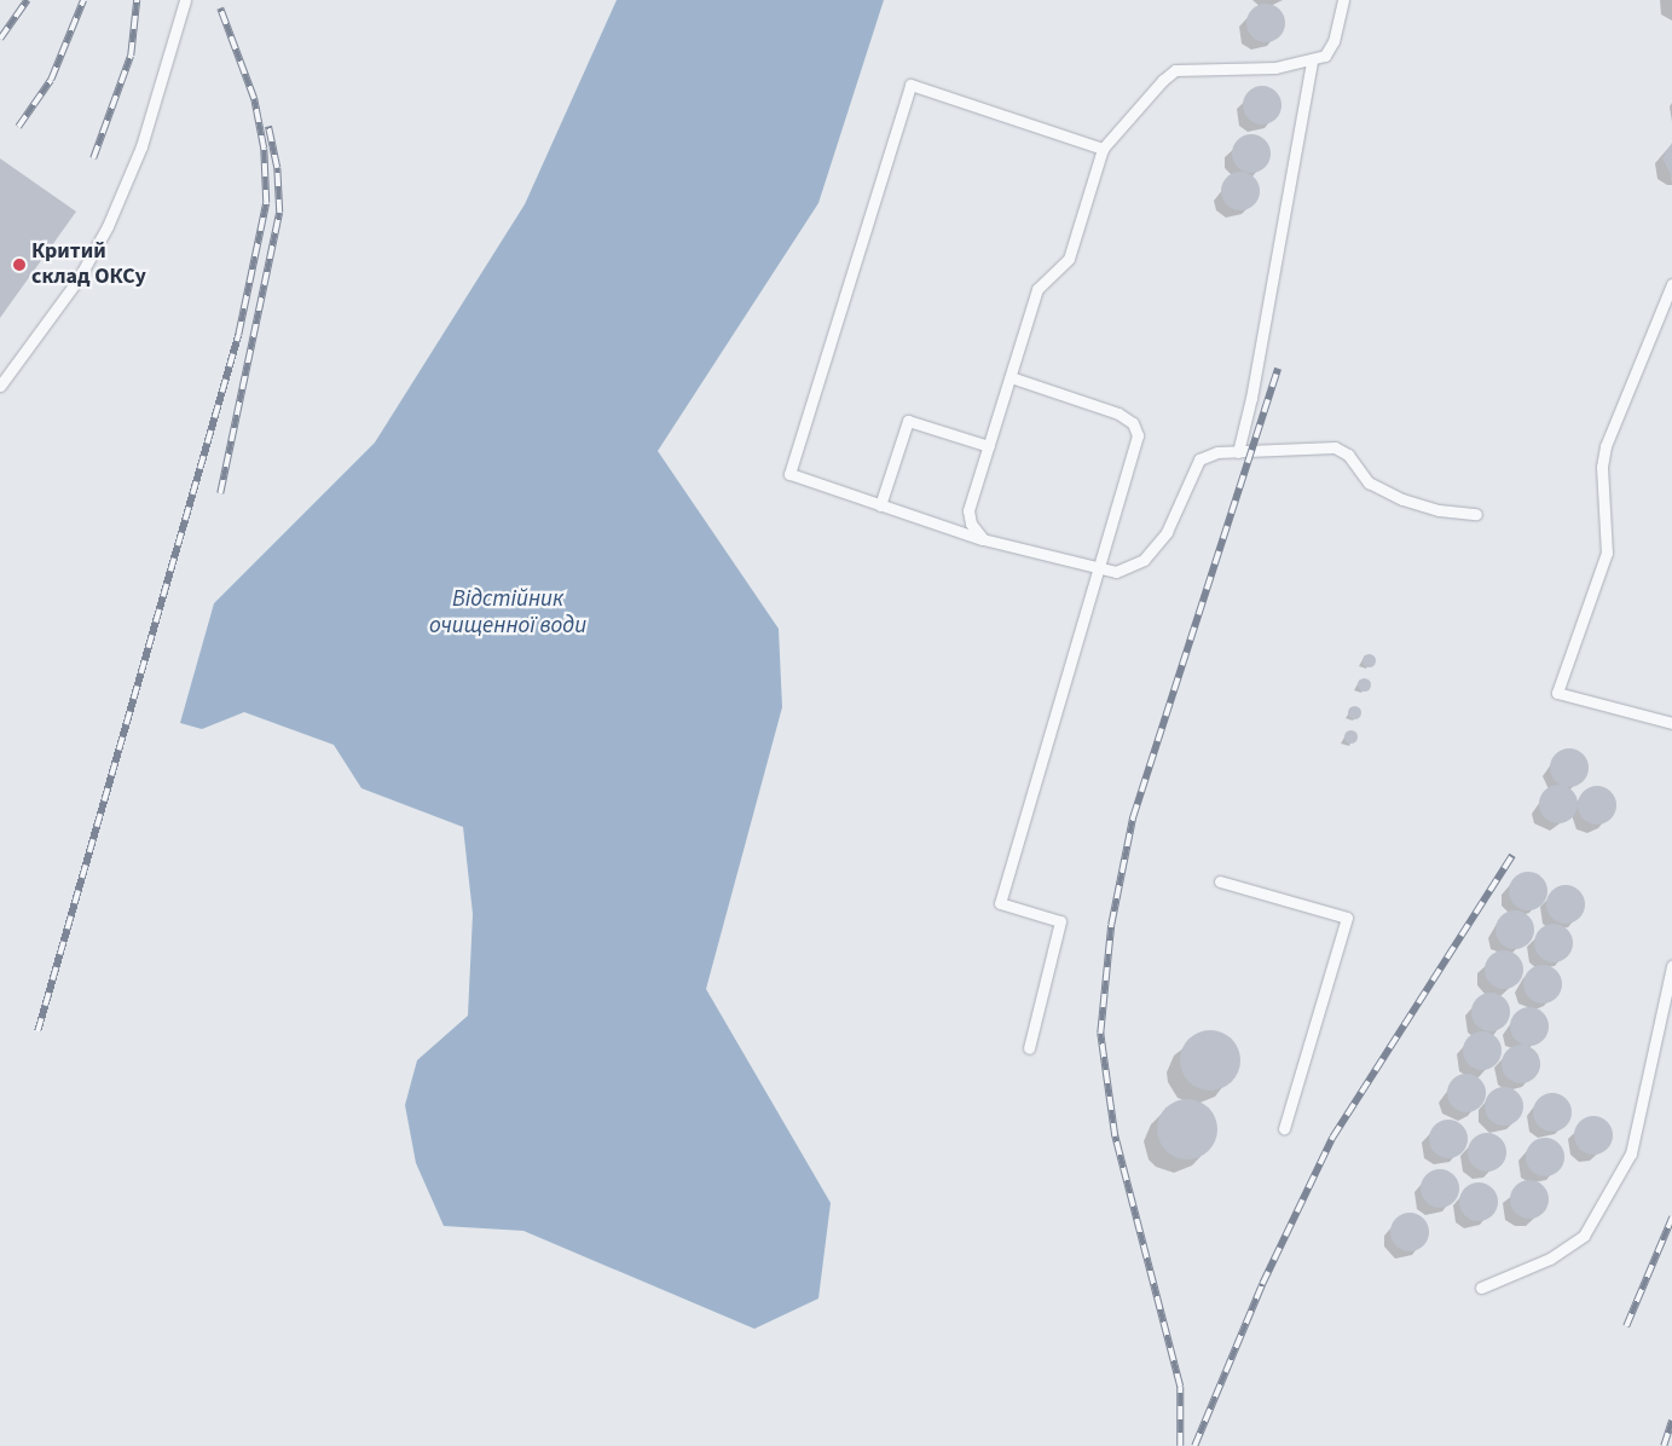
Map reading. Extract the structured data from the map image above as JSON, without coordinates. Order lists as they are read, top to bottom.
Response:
{
  "water": ["Відстійник очищенної води"],
  "places": ["Критий склад ОКСу"]
}
